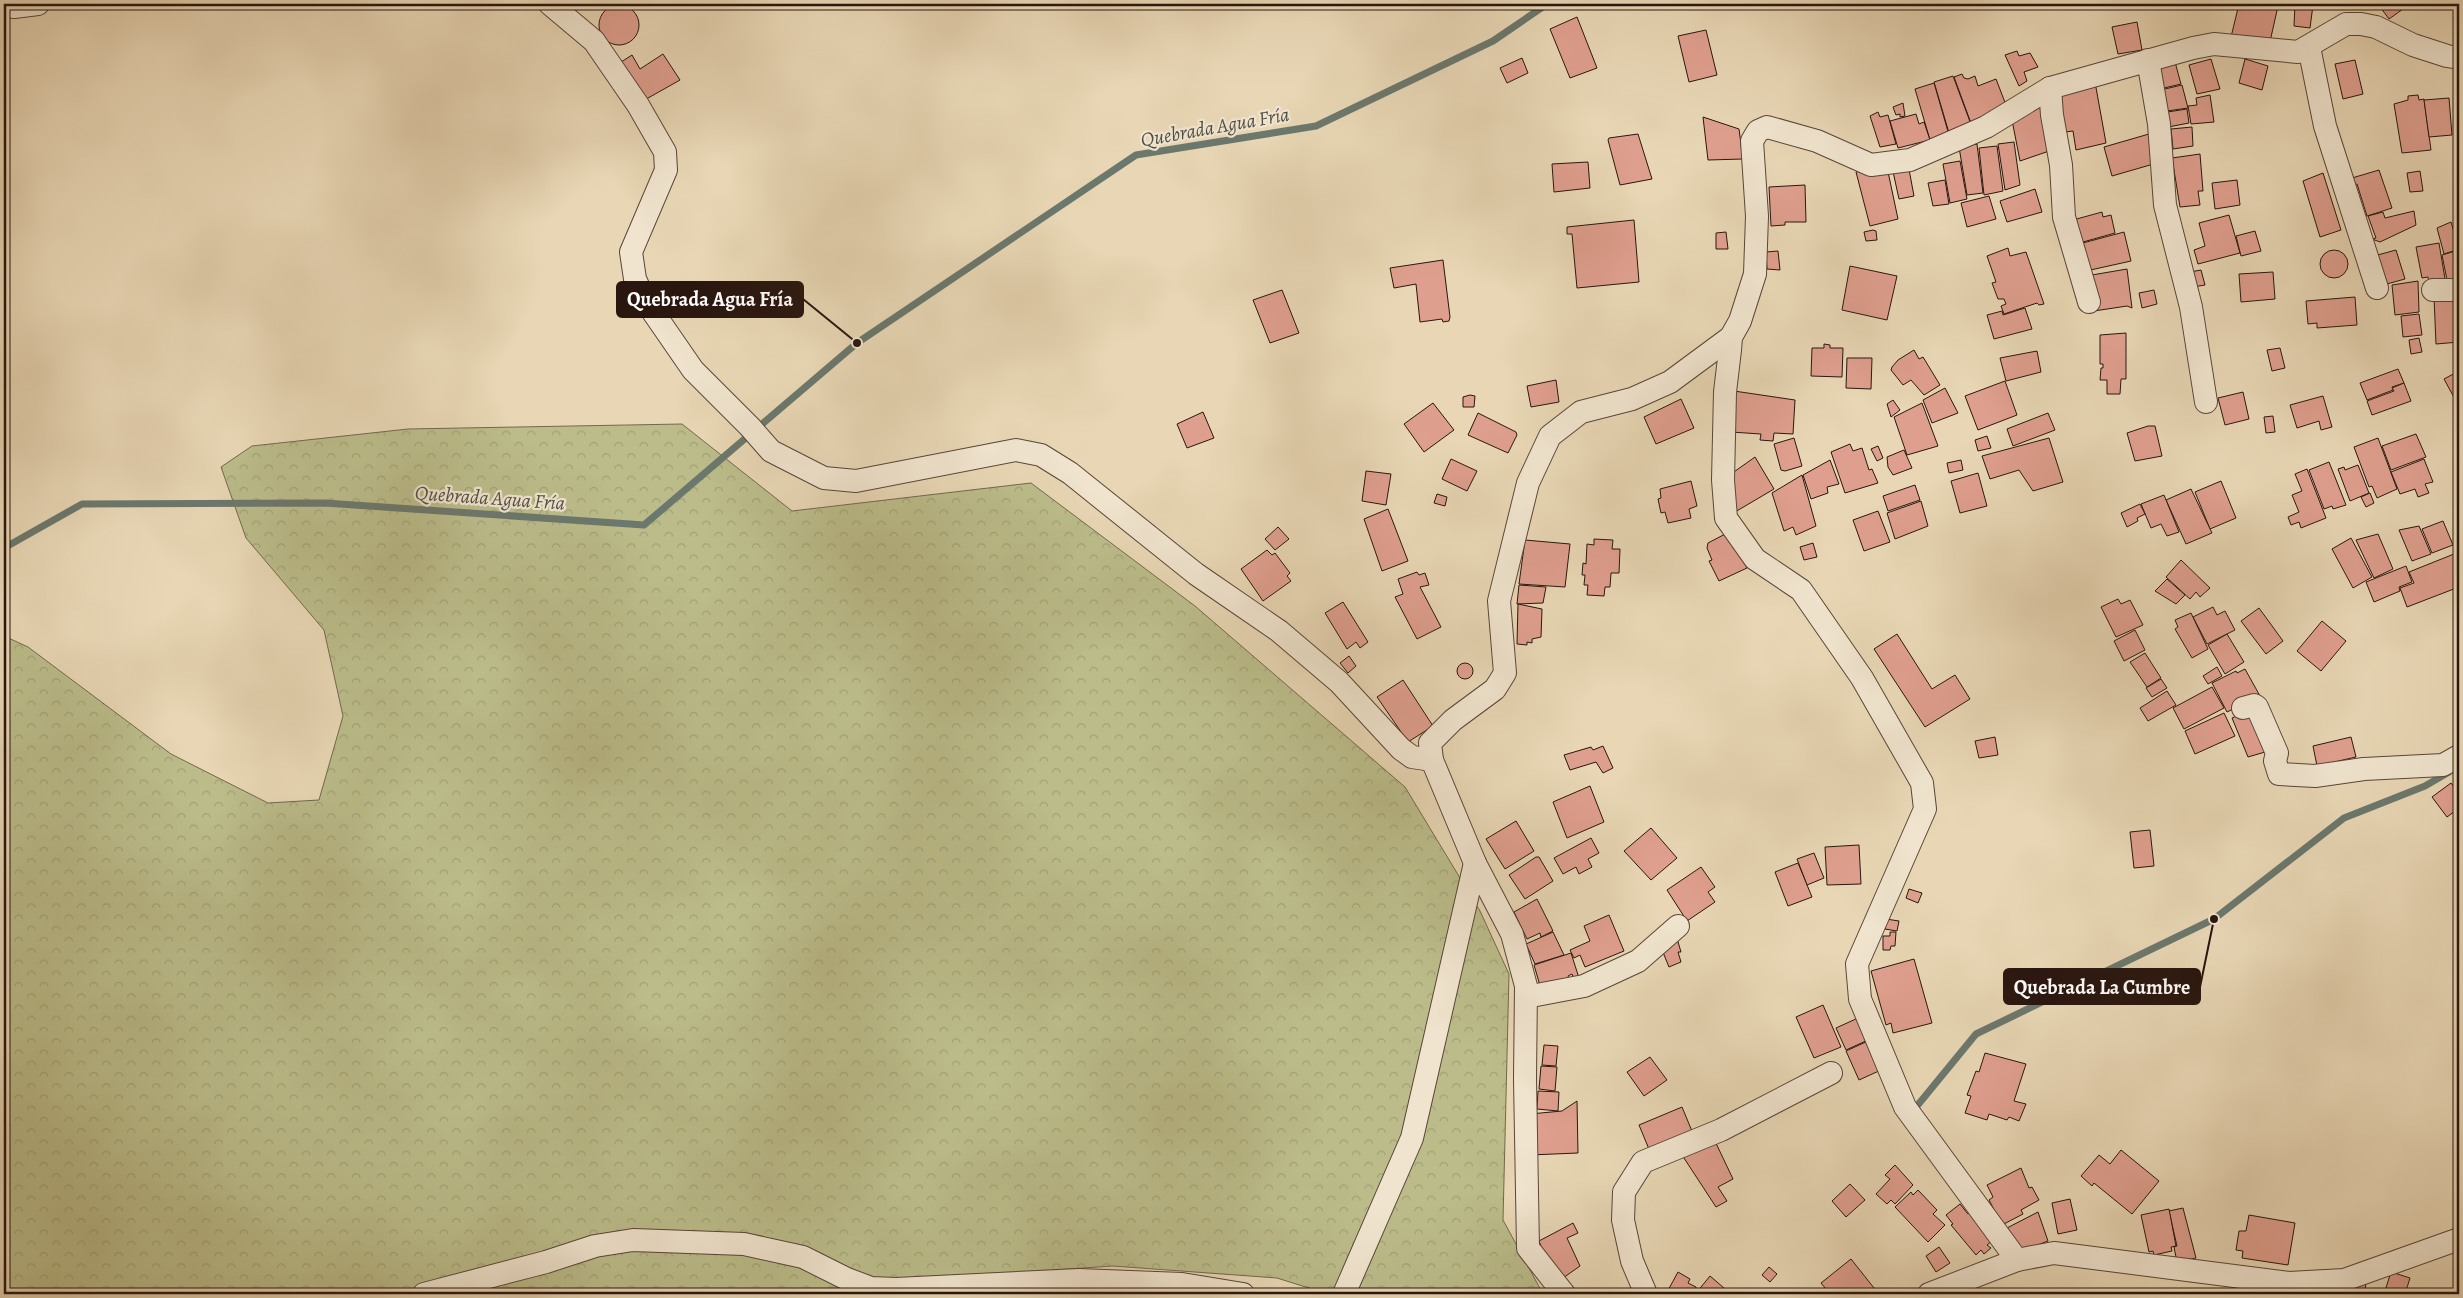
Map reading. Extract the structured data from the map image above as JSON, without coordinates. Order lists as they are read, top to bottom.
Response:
{
  "water": ["Quebrada Agua Fría"],
  "places": ["Quebrada Agua Fría", "Quebrada La Cumbre"]
}
